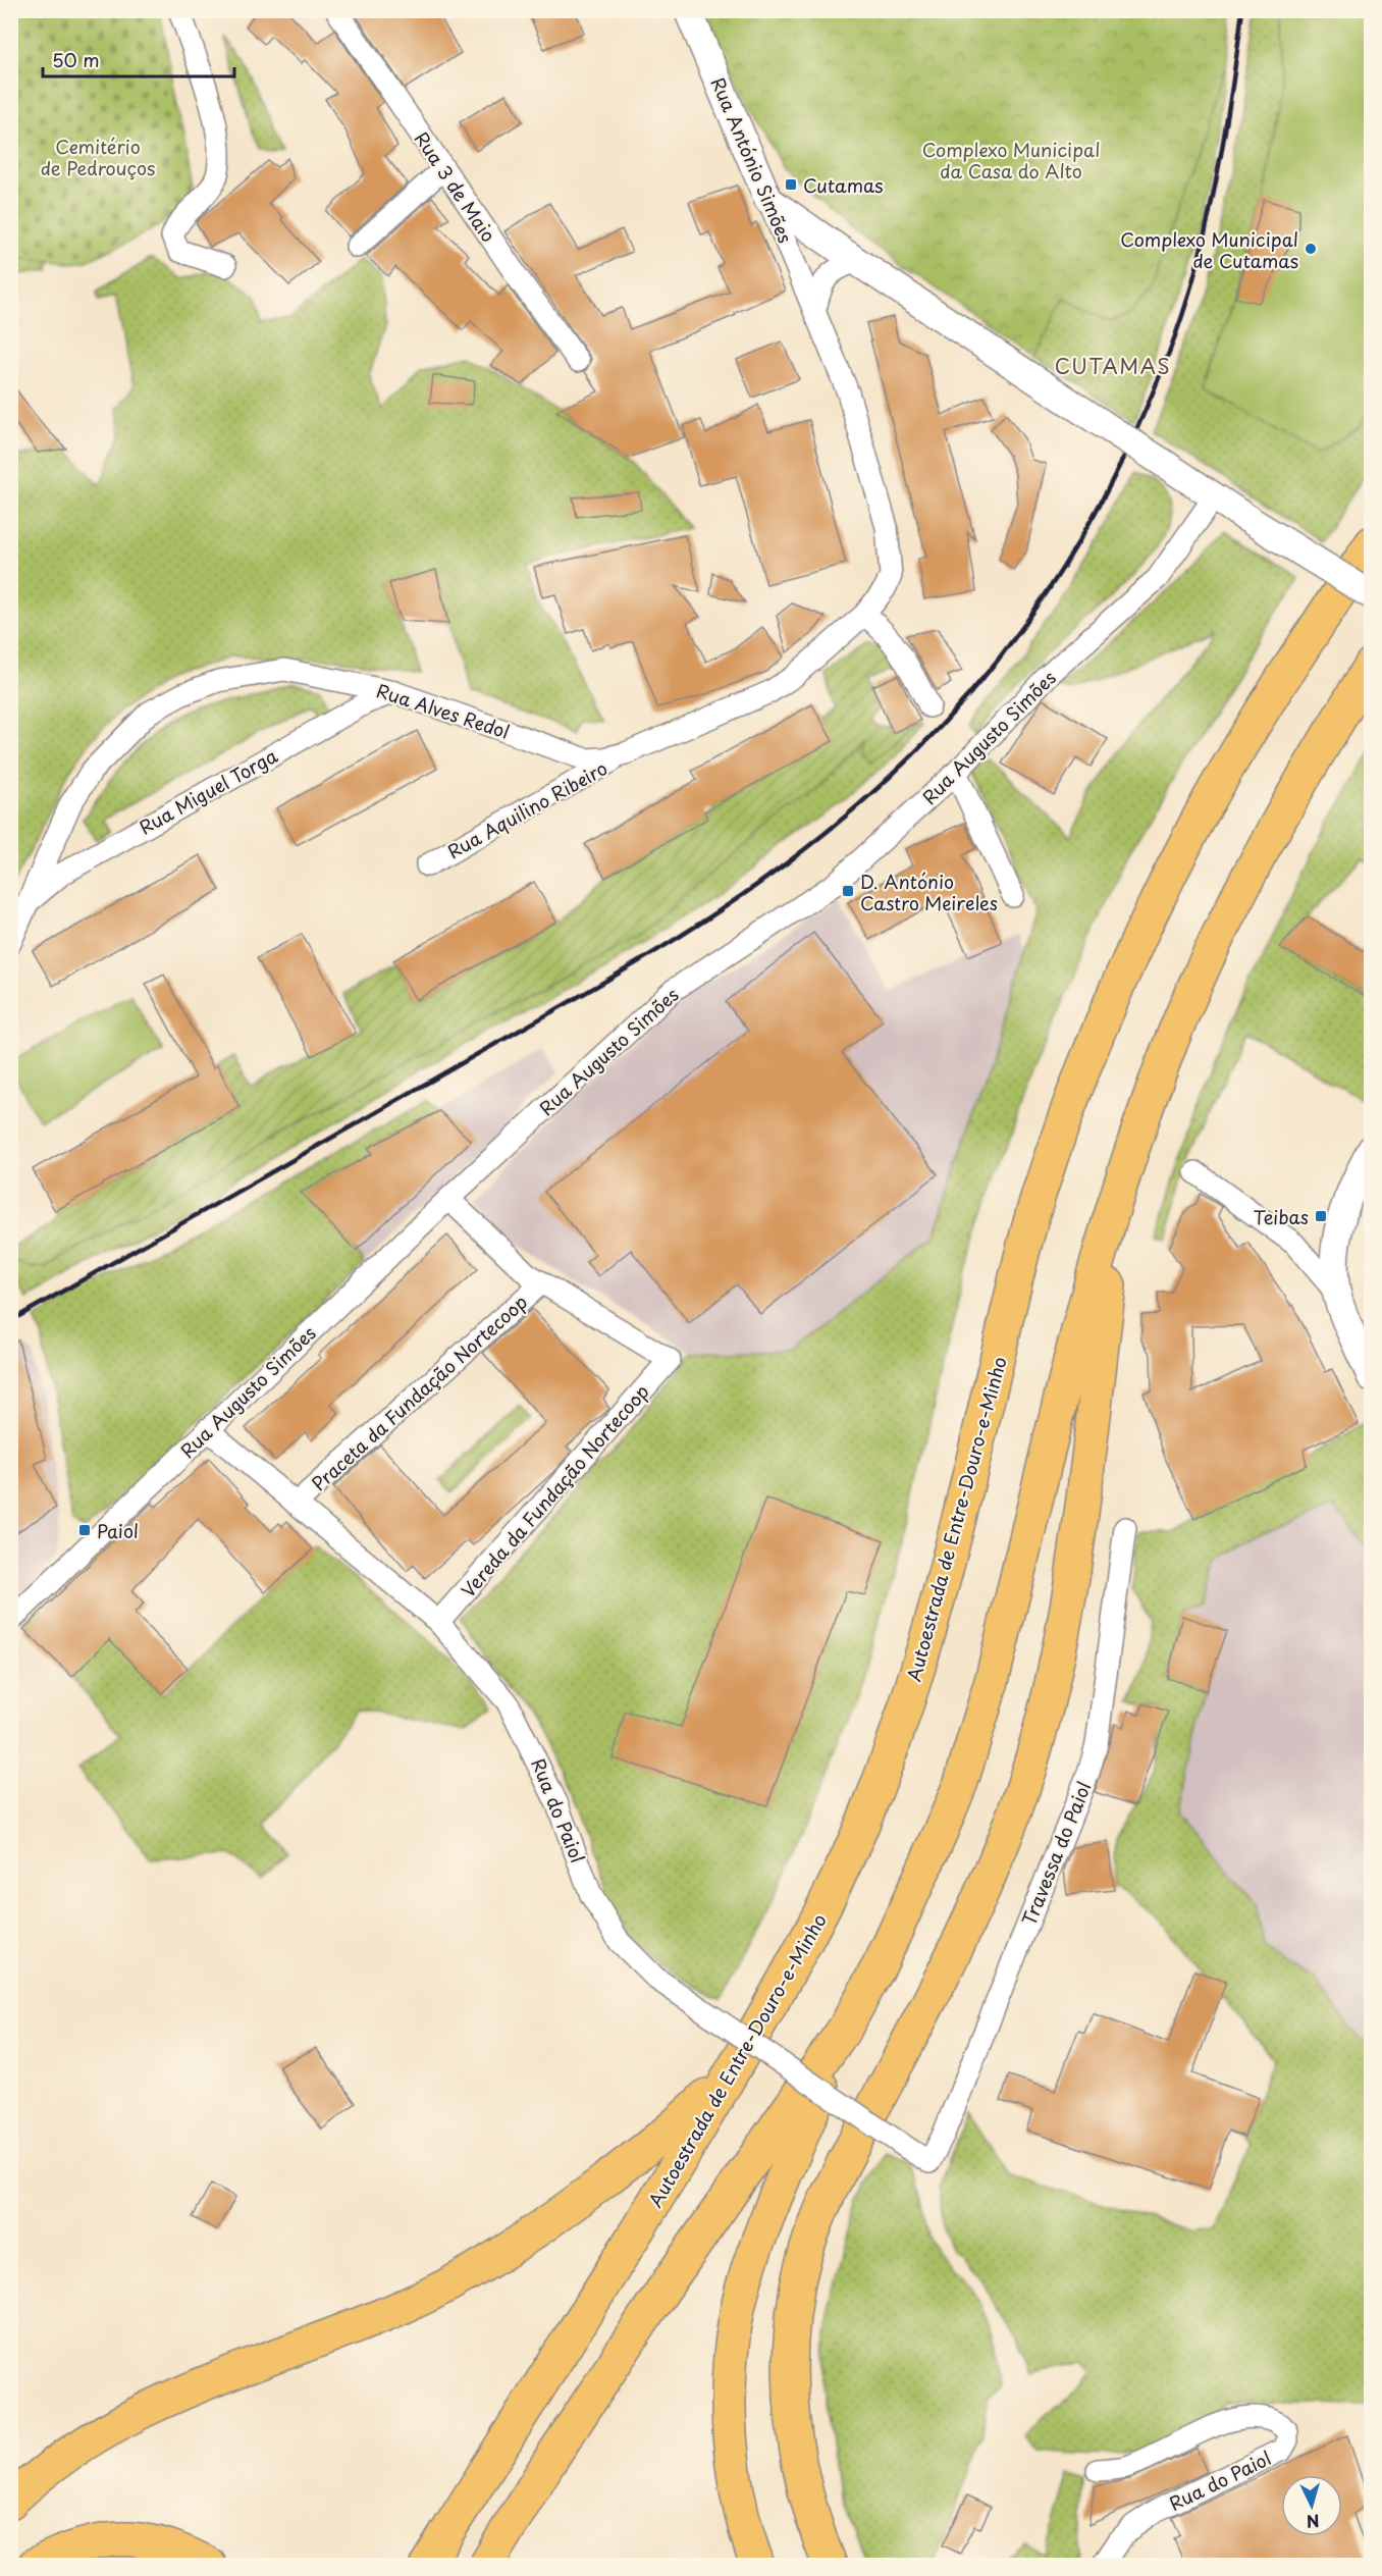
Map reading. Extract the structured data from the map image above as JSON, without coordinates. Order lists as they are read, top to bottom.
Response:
{
  "streets": {
    "highway": ["Autoestrada de Entre-Douro-e-Minho"],
    "street": [
      "Rua António Simões",
      "Rua 3 de Maio",
      "Rua Alves Redol",
      "Rua Augusto Simões",
      "Rua Miguel Torga",
      "Rua Aquilino Ribeiro",
      "Praceta da Fundação Nortecoop",
      "Vereda da Fundação Nortecoop",
      "Rua do Paiol",
      "Travessa do Paiol"
    ]
  },
  "crossings": [
    ["Rua António Simões", "Rua Alves Redol"],
    ["Rua Alves Redol", "Rua Miguel Torga"],
    ["Rua Alves Redol", "Rua Aquilino Ribeiro"],
    ["Rua Augusto Simões", "Rua do Paiol"],
    ["Praceta da Fundação Nortecoop", "Vereda da Fundação Nortecoop"],
    ["Praceta da Fundação Nortecoop", "Rua do Paiol"],
    ["Vereda da Fundação Nortecoop", "Rua do Paiol"],
    ["Rua do Paiol", "Travessa do Paiol"]
  ],
  "districts": ["CUTAMAS"],
  "parks": ["Cemitério de Pedrouços", "Complexo Municipal da Casa do Alto"],
  "places": {
    "transit": [
      "Cutamas",
      "D. António Castro Meireles",
      "Teibas",
      "Paiol"
    ],
    "other": ["Complexo Municipal de Cutamas"]
  },
  "scale_bar": "50 m",
  "north": "bottom"
}
